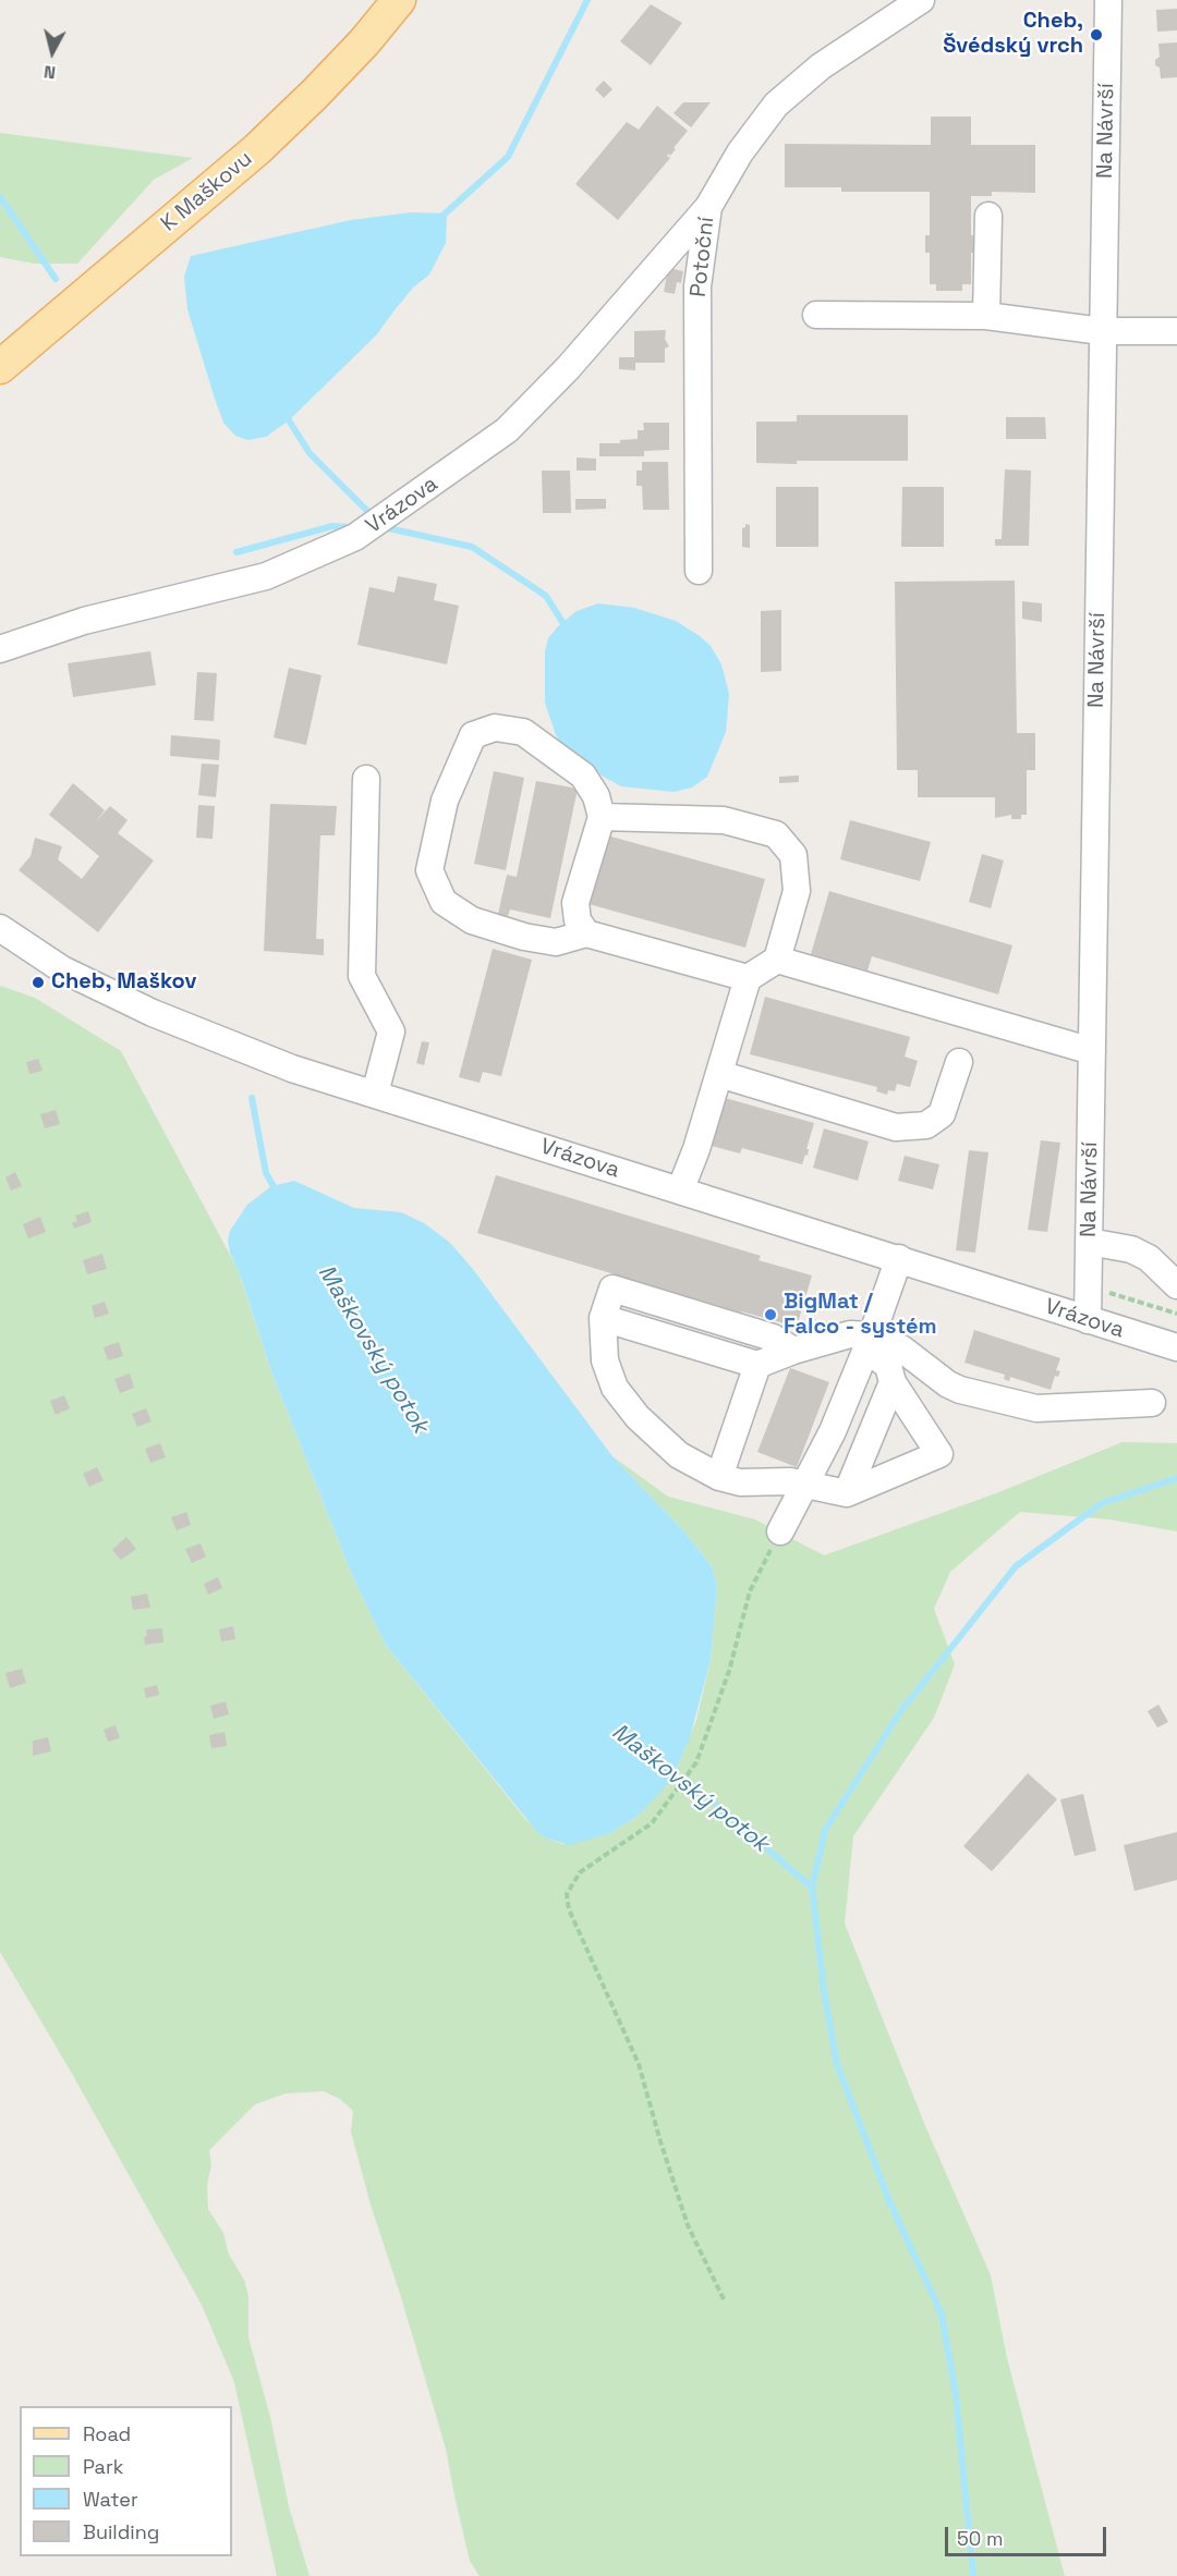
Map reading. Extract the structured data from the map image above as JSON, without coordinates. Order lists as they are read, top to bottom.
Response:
{
  "streets": {
    "main road": ["K Maškovu"],
    "street": ["Na Návrší", "Potoční", "Vrázova"]
  },
  "crossings": [
    ["Na Návrší", "Vrázova"],
    ["Potoční", "Vrázova"]
  ],
  "water": ["Maškovský potok"],
  "places": ["Cheb, Švédský vrch", "Cheb, Maškov", "BigMat / Falco - systém"],
  "legend": [
    "Road",
    "Park",
    "Water",
    "Building"
  ],
  "scale_bar": "50 m",
  "north": "bottom"
}
